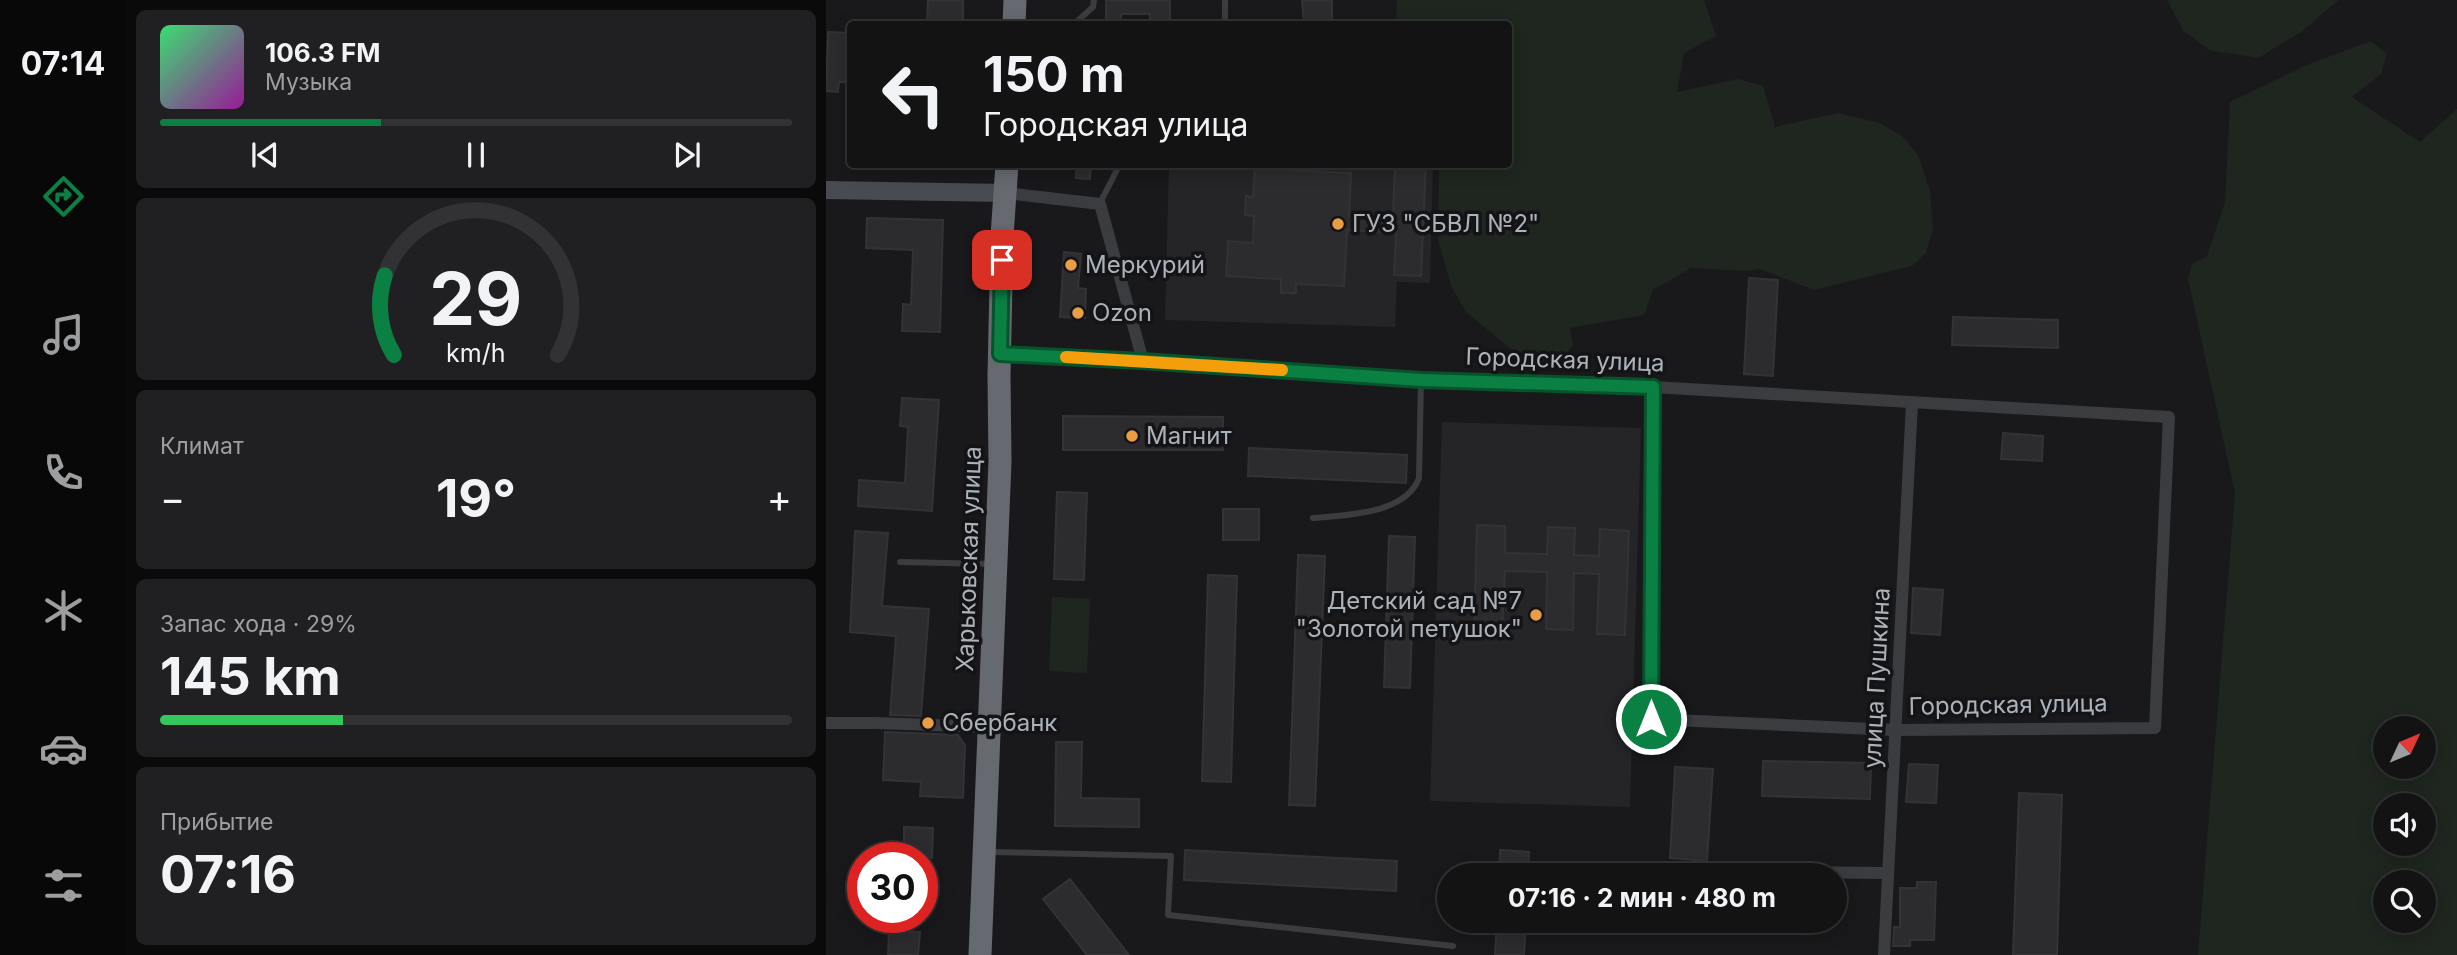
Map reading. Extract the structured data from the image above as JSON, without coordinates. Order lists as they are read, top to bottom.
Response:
{
  "streets": {
    "highway": ["Харьковская улица"],
    "street": ["Городская улица", "улица Пушкина"]
  },
  "crossings": [
    ["Городская улица", "Харьковская улица"],
    ["Городская улица", "улица Пушкина"]
  ],
  "places": [
    "ГУЗ \"СБВЛ №2\"",
    "Меркурий",
    "Ozon",
    "Магнит",
    "Детский сад №7 \"Золотой петушок\"",
    "Сбербанк"
  ],
  "north": "top right",
  "page": {
    "tabs": "07:14",
    "turn": ["150 m", "Городская улица"],
    "song": ["106.3 FM", "Музыка"],
    "tile": [
      "Климат",
      ["Запас хода · 29%", "145 km"],
      ["Прибытие", "07:16"]
    ],
    "heat": ["−", "19°", "+"],
    "limit": "30",
    "trip": "07:16 · 2 мин · 480 m",
    "gauge": ["29", "km/h"]
  }
}
